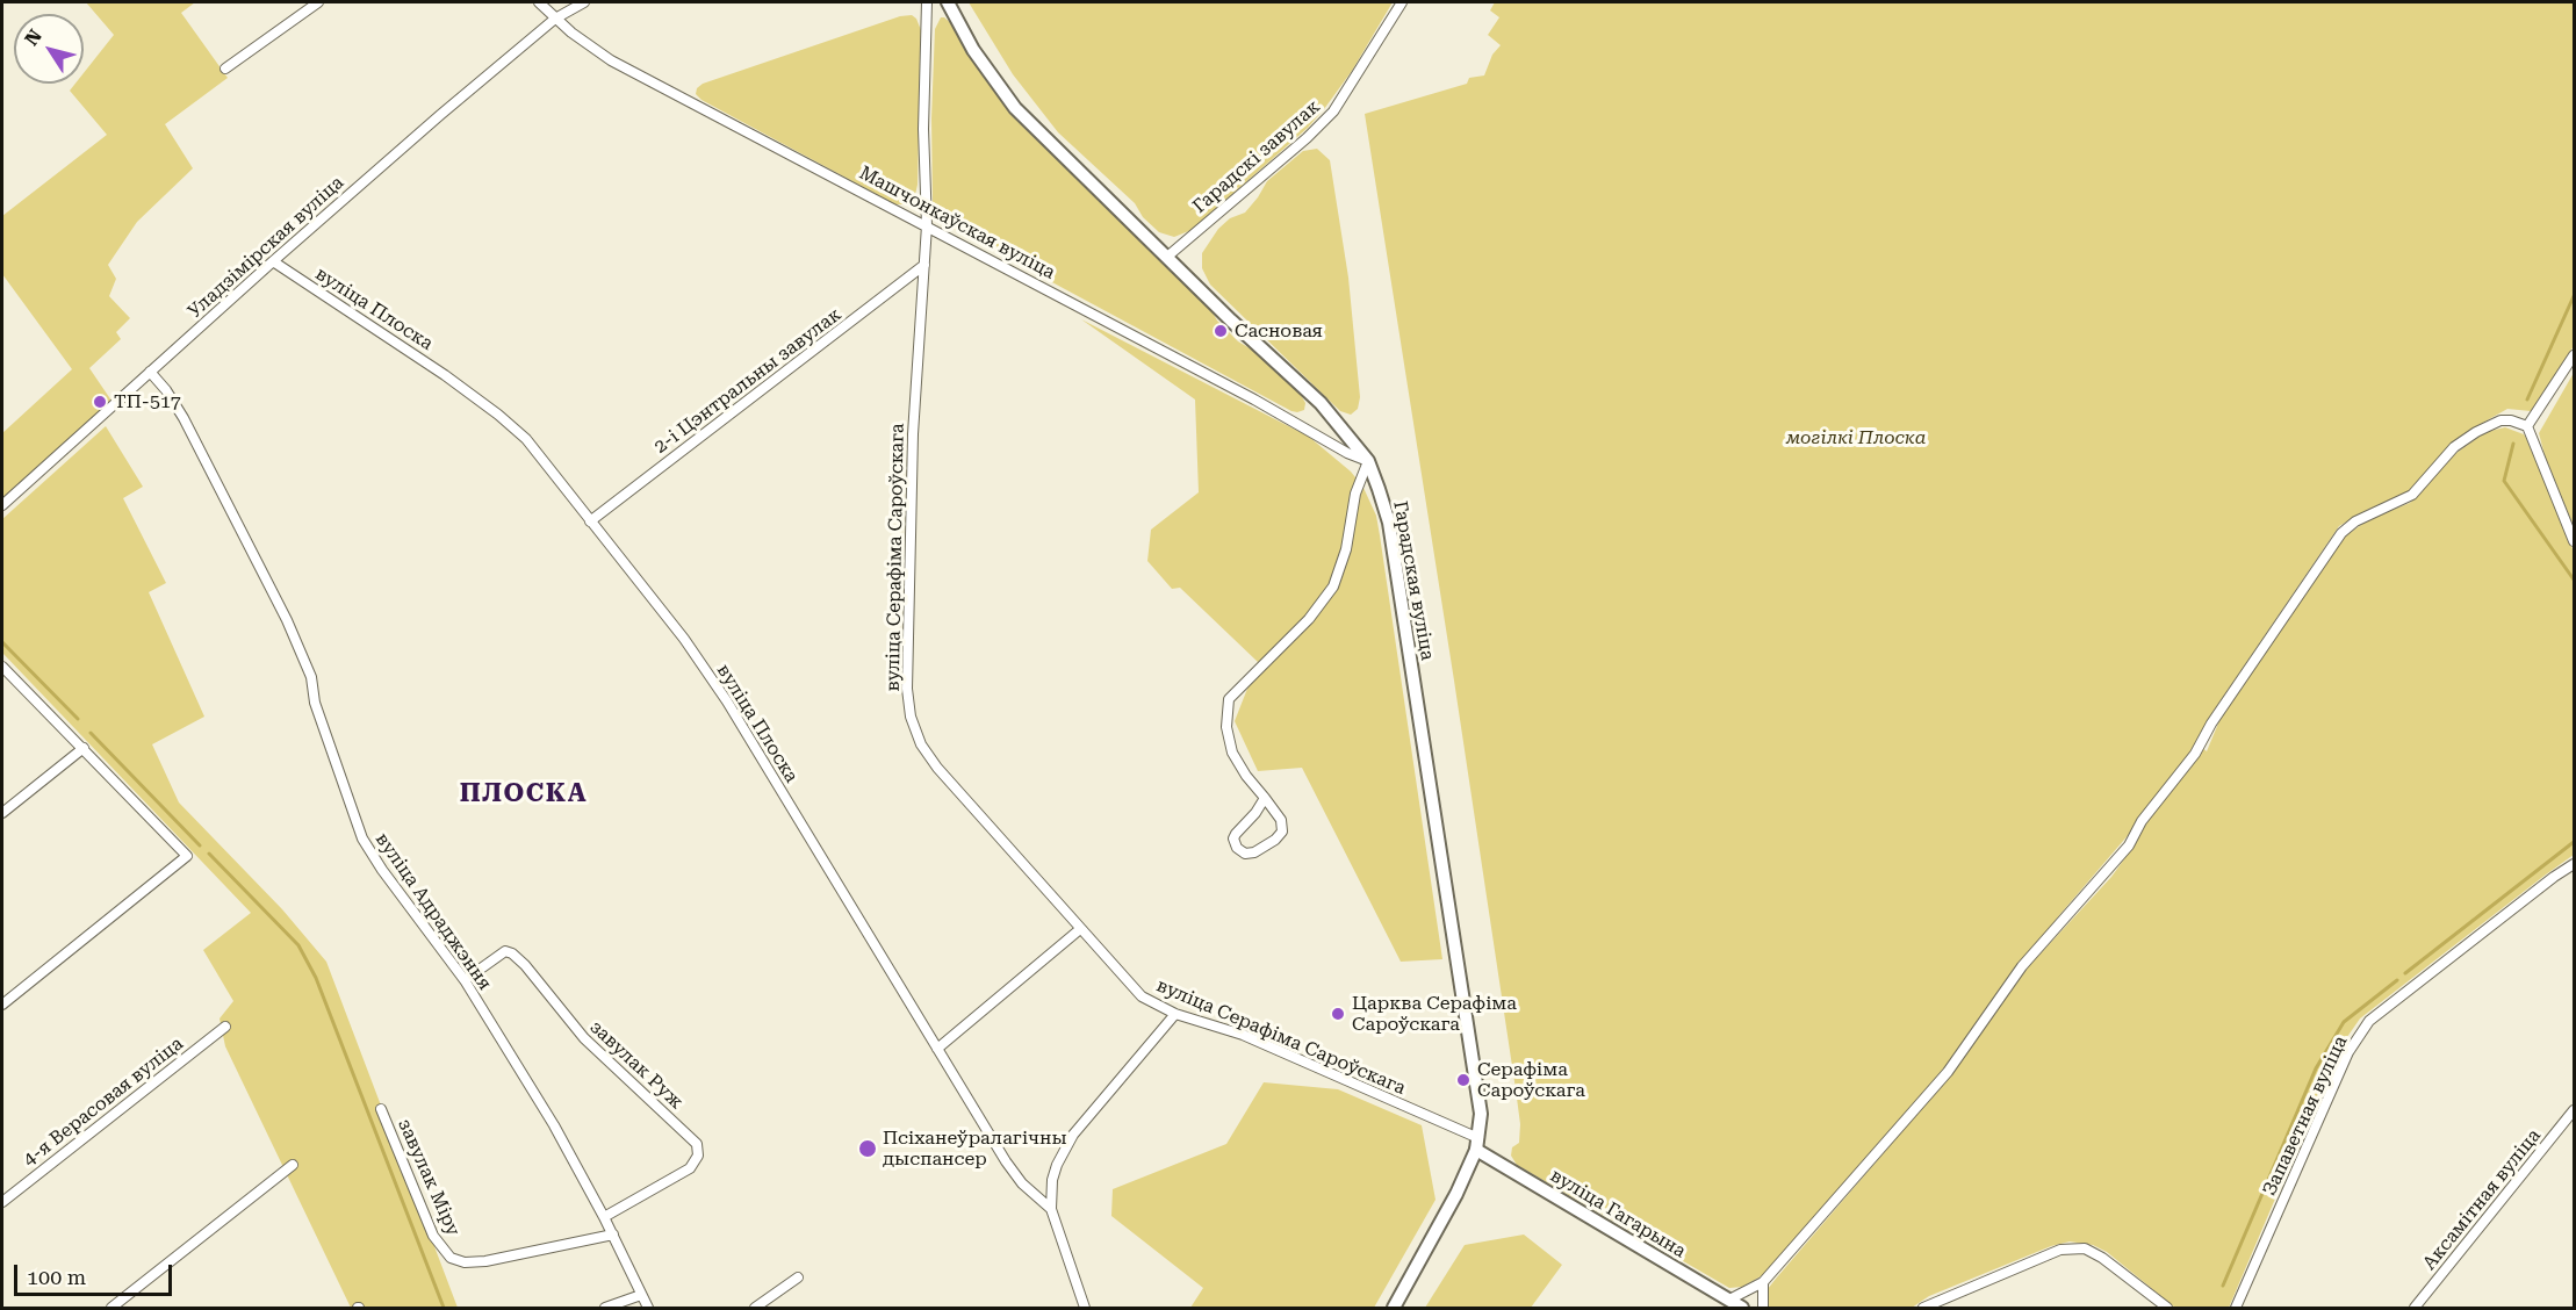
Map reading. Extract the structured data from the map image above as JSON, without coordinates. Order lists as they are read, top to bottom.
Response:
{
  "streets": {
    "main road": ["Гарадская вуліца", "вуліца Гагарына"],
    "street": [
      "Гарадскі завулак",
      "Машчонкаўская вуліца",
      "Уладзімірская вуліца",
      "вуліца Плоска",
      "2-і Цэнтральны завулак",
      "вуліца Серафіма Сароўскага",
      "вуліца Адраджэння",
      "завулак Руж",
      "4-я Верасовая вуліца",
      "Запаветная вуліца",
      "завулак Міру",
      "Аксамітная вуліца"
    ]
  },
  "crossings": [
    ["Гарадскі завулак", "Гарадская вуліца"],
    ["Машчонкаўская вуліца", "Уладзімірская вуліца"],
    ["Машчонкаўская вуліца", "вуліца Серафіма Сароўскага"],
    ["Машчонкаўская вуліца", "Гарадская вуліца"],
    ["Уладзімірская вуліца", "вуліца Плоска"],
    ["Уладзімірская вуліца", "вуліца Адраджэння"],
    ["вуліца Плоска", "2-і Цэнтральны завулак"],
    ["2-і Цэнтральны завулак", "вуліца Серафіма Сароўскага"],
    ["вуліца Серафіма Сароўскага", "Гарадская вуліца"],
    ["вуліца Серафіма Сароўскага", "вуліца Гагарына"],
    ["Гарадская вуліца", "вуліца Гагарына"],
    ["вуліца Адраджэння", "завулак Руж"],
    ["вуліца Адраджэння", "завулак Міру"]
  ],
  "districts": ["ПЛОСКА"],
  "parks": ["могілкі Плоска"],
  "places": [
    "Сасновая",
    "ТП-517",
    "Царква Серафіма Сароўскага",
    "Серафіма Сароўскага",
    "Псіханеўралагічны дыспансер"
  ],
  "scale_bar": "100 m",
  "north": "top left"
}
